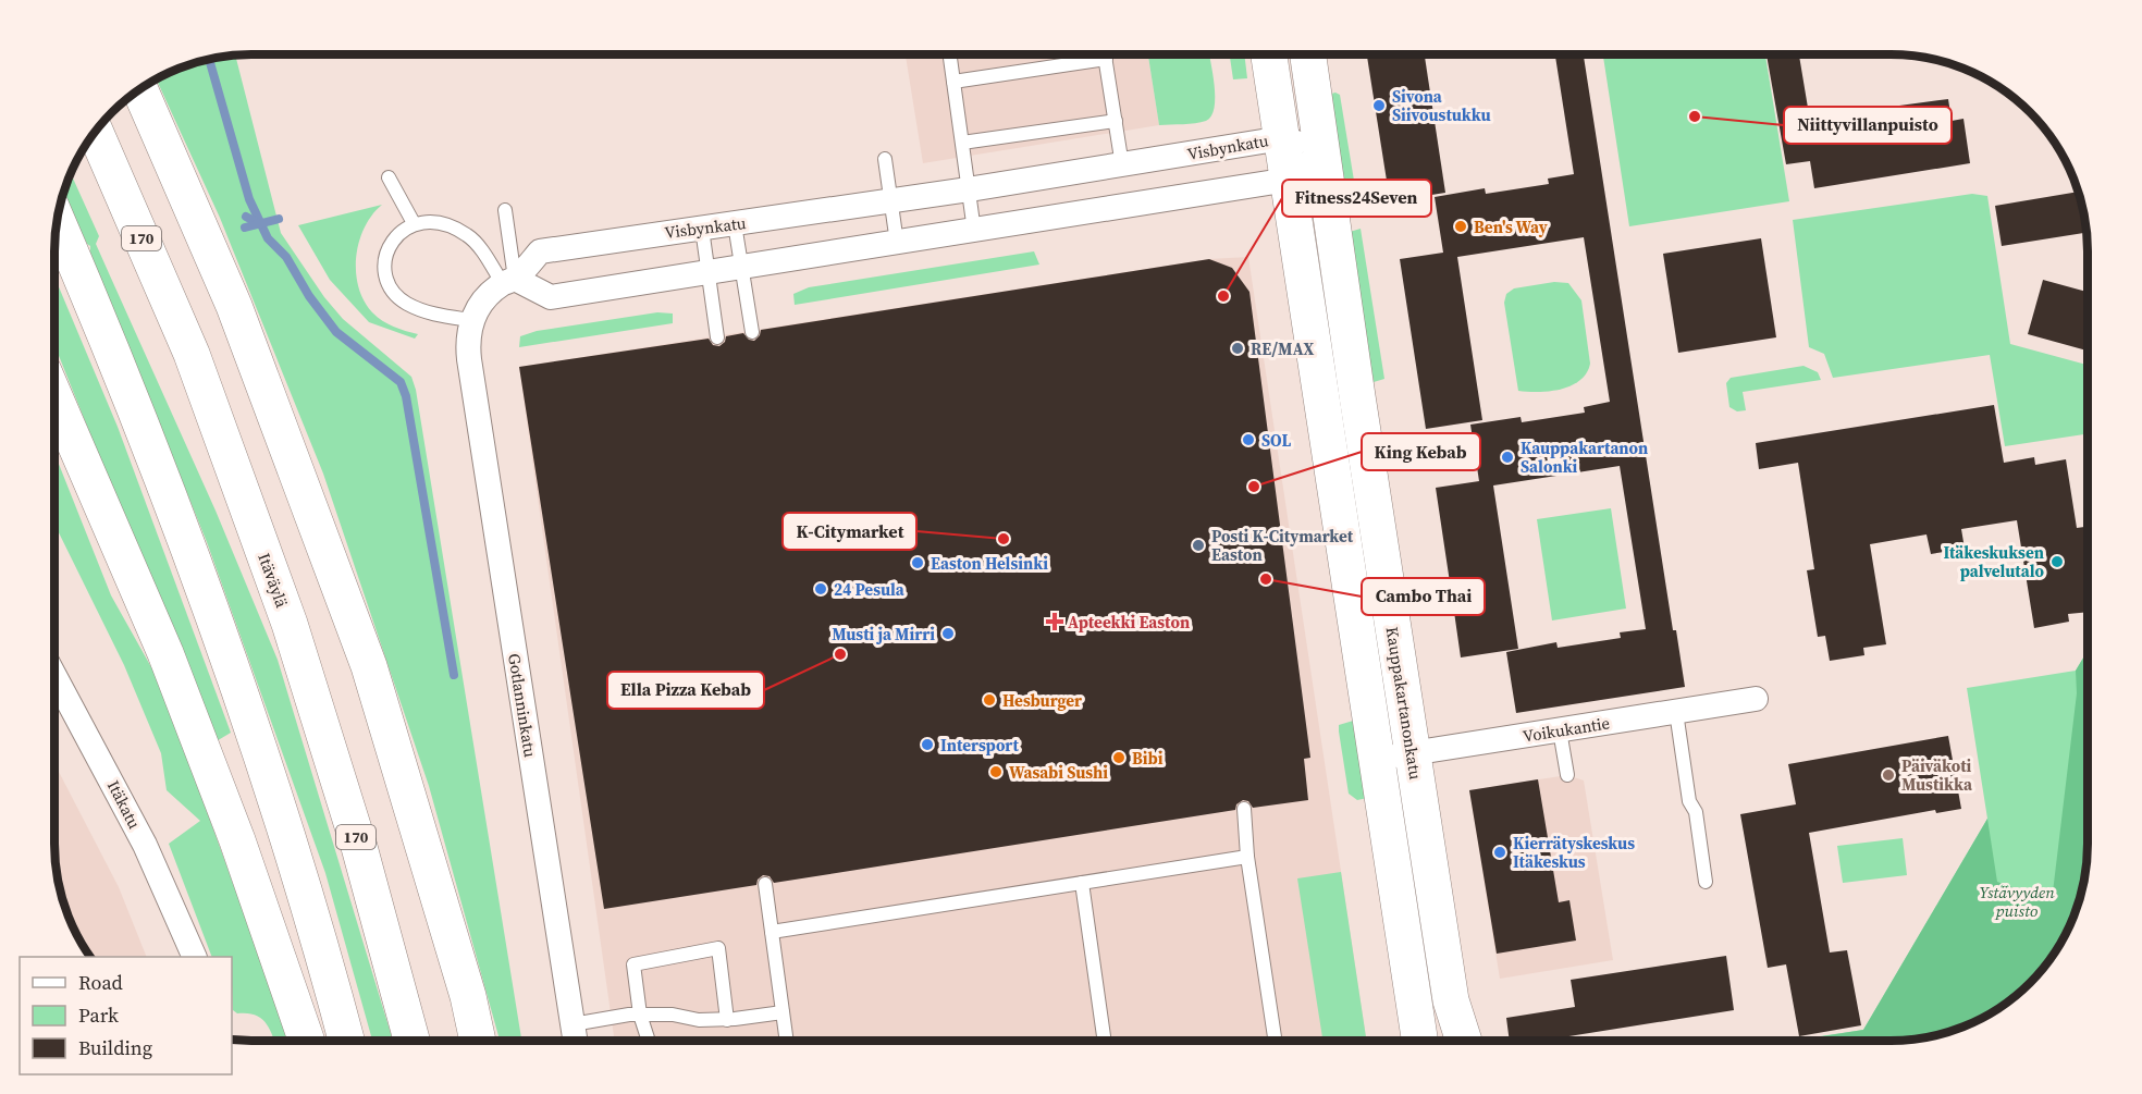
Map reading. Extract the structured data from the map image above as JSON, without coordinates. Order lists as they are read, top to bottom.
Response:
{
  "streets": {
    "main road": ["170", "Itäväylä", "Kauppakartanonkatu"],
    "street": [
      "Visbynkatu",
      "Gotlanninkatu",
      "Voikukantie",
      "Itäkatu"
    ]
  },
  "crossings": [
    ["Visbynkatu", "Kauppakartanonkatu"],
    ["Visbynkatu", "Gotlanninkatu"],
    ["Kauppakartanonkatu", "Voikukantie"]
  ],
  "parks": ["Ystävyyden puisto"],
  "places": {
    "other": [
      "Sivona Siivoustukku",
      "Niittyvillanpuisto",
      "Ben's Way",
      "Fitness24Seven",
      "RE/MAX",
      "SOL",
      "Kauppakartanon Salonki",
      "King Kebab",
      "K-Citymarket",
      "Posti K-Citymarket Easton",
      "Itäkeskuksen palvelutalo",
      "Easton Helsinki",
      "Cambo Thai",
      "24 Pesula",
      "Musti ja Mirri",
      "Ella Pizza Kebab",
      "Hesburger",
      "Intersport",
      "Bibi",
      "Wasabi Sushi",
      "Päiväkoti Mustikka",
      "Kierrätyskeskus Itäkeskus"
    ],
    "health": ["Apteekki Easton"]
  },
  "legend": ["Road", "Park", "Building"]
}
